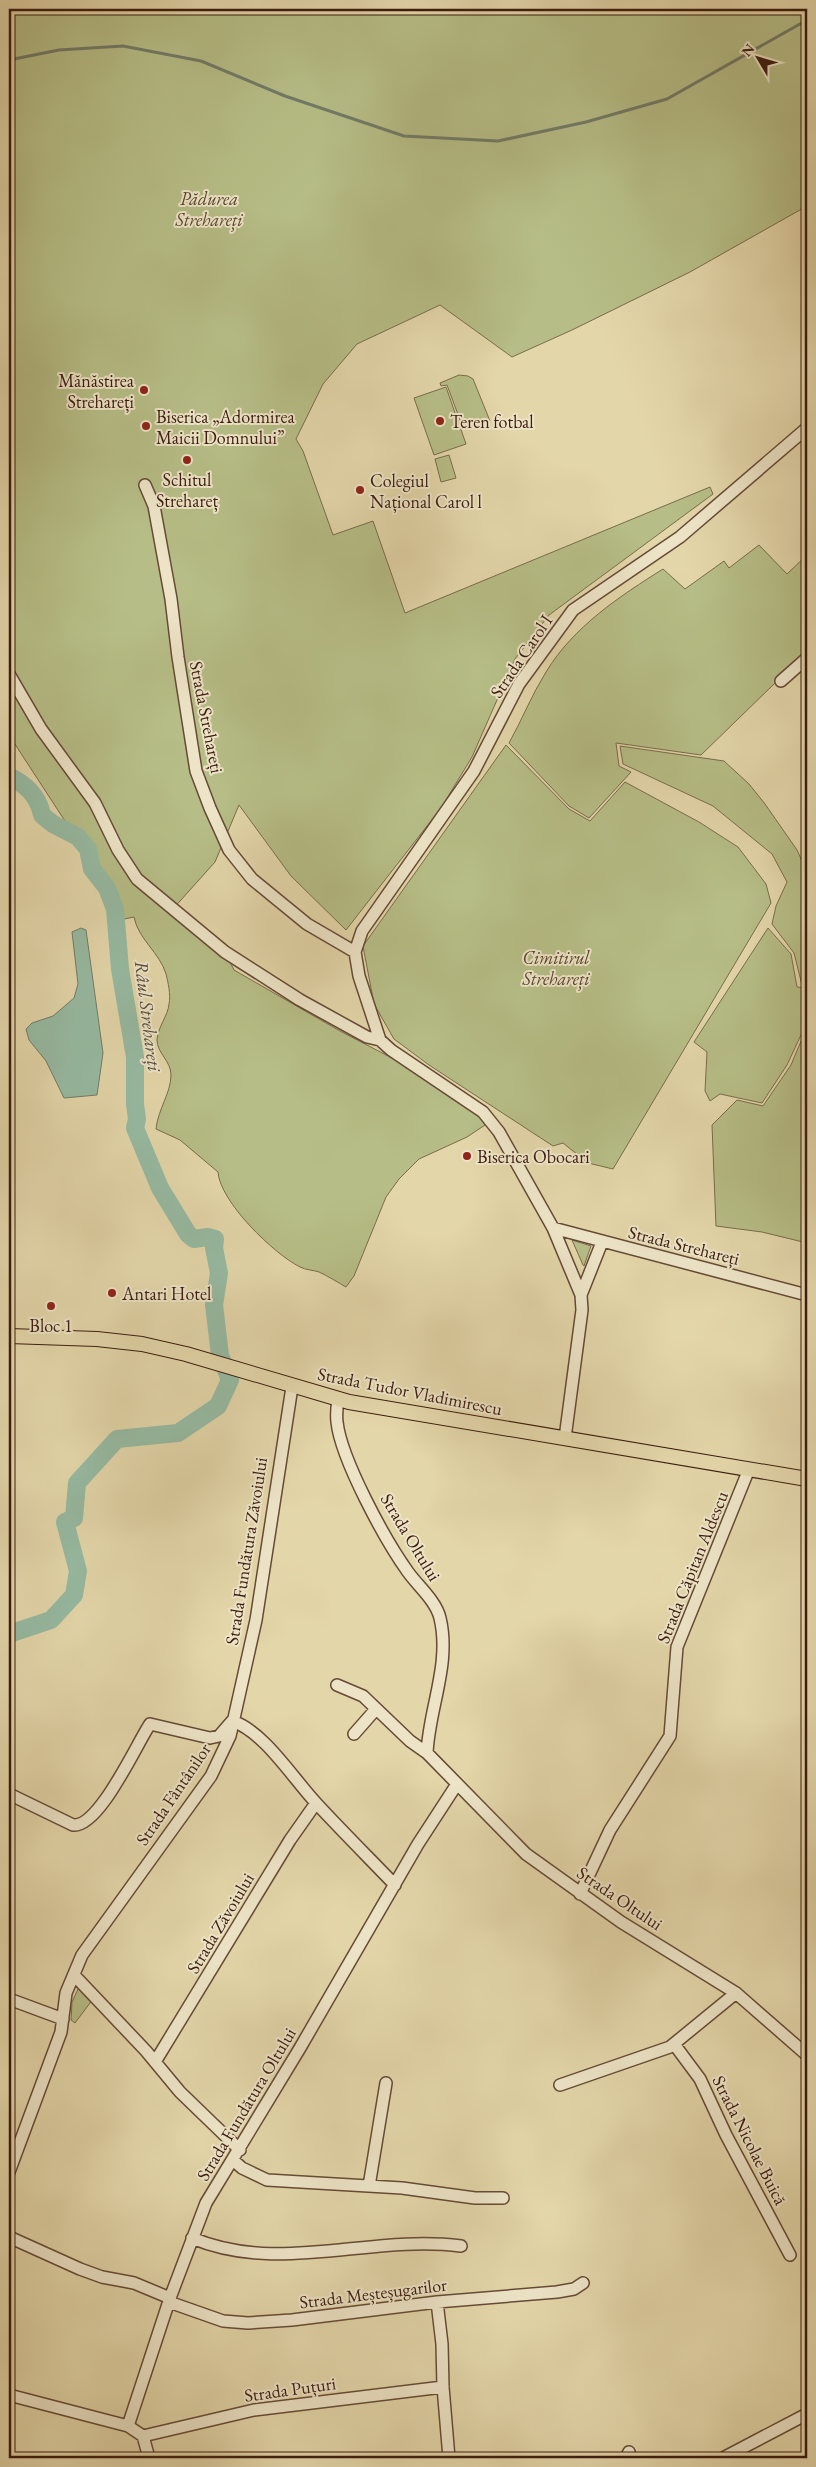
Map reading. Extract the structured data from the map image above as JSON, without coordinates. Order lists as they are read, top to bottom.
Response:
{
  "streets": {
    "main road": ["Strada Tudor Vladimirescu"],
    "street": [
      "Strada Carol I",
      "Strada Strehareți",
      "Strada Oltului",
      "Strada Fundătura Zăvoiului",
      "Strada Căpitan Aldescu",
      "Strada Fântânilor",
      "Strada Zăvoiului",
      "Strada Fundătura Oltului",
      "Strada Nicolae Buică",
      "Strada Meșteșugarilor",
      "Strada Puțuri"
    ]
  },
  "crossings": [
    ["Strada Carol I", "Strada Strehareți"],
    ["Strada Tudor Vladimirescu", "Strada Oltului"],
    ["Strada Tudor Vladimirescu", "Strada Fundătura Zăvoiului"],
    ["Strada Tudor Vladimirescu", "Strada Căpitan Aldescu"],
    ["Strada Oltului", "Strada Căpitan Aldescu"],
    ["Strada Oltului", "Strada Fundătura Oltului"],
    ["Strada Fundătura Zăvoiului", "Strada Fântânilor"],
    ["Strada Fundătura Oltului", "Strada Meșteșugarilor"]
  ],
  "water": ["Râul Strehareți"],
  "parks": ["Pădurea Strehareți", "Cimitirul Strehareți"],
  "places": [
    "Mănăstirea Strehareți",
    "Teren fotbal",
    "Biserica „Adormirea Maicii Domnului”",
    "Schitul Strehareț",
    "Colegiul Național Carol l",
    "Biserica Obocari",
    "Antari Hotel",
    "Bloc 1"
  ],
  "north": "top left"
}
